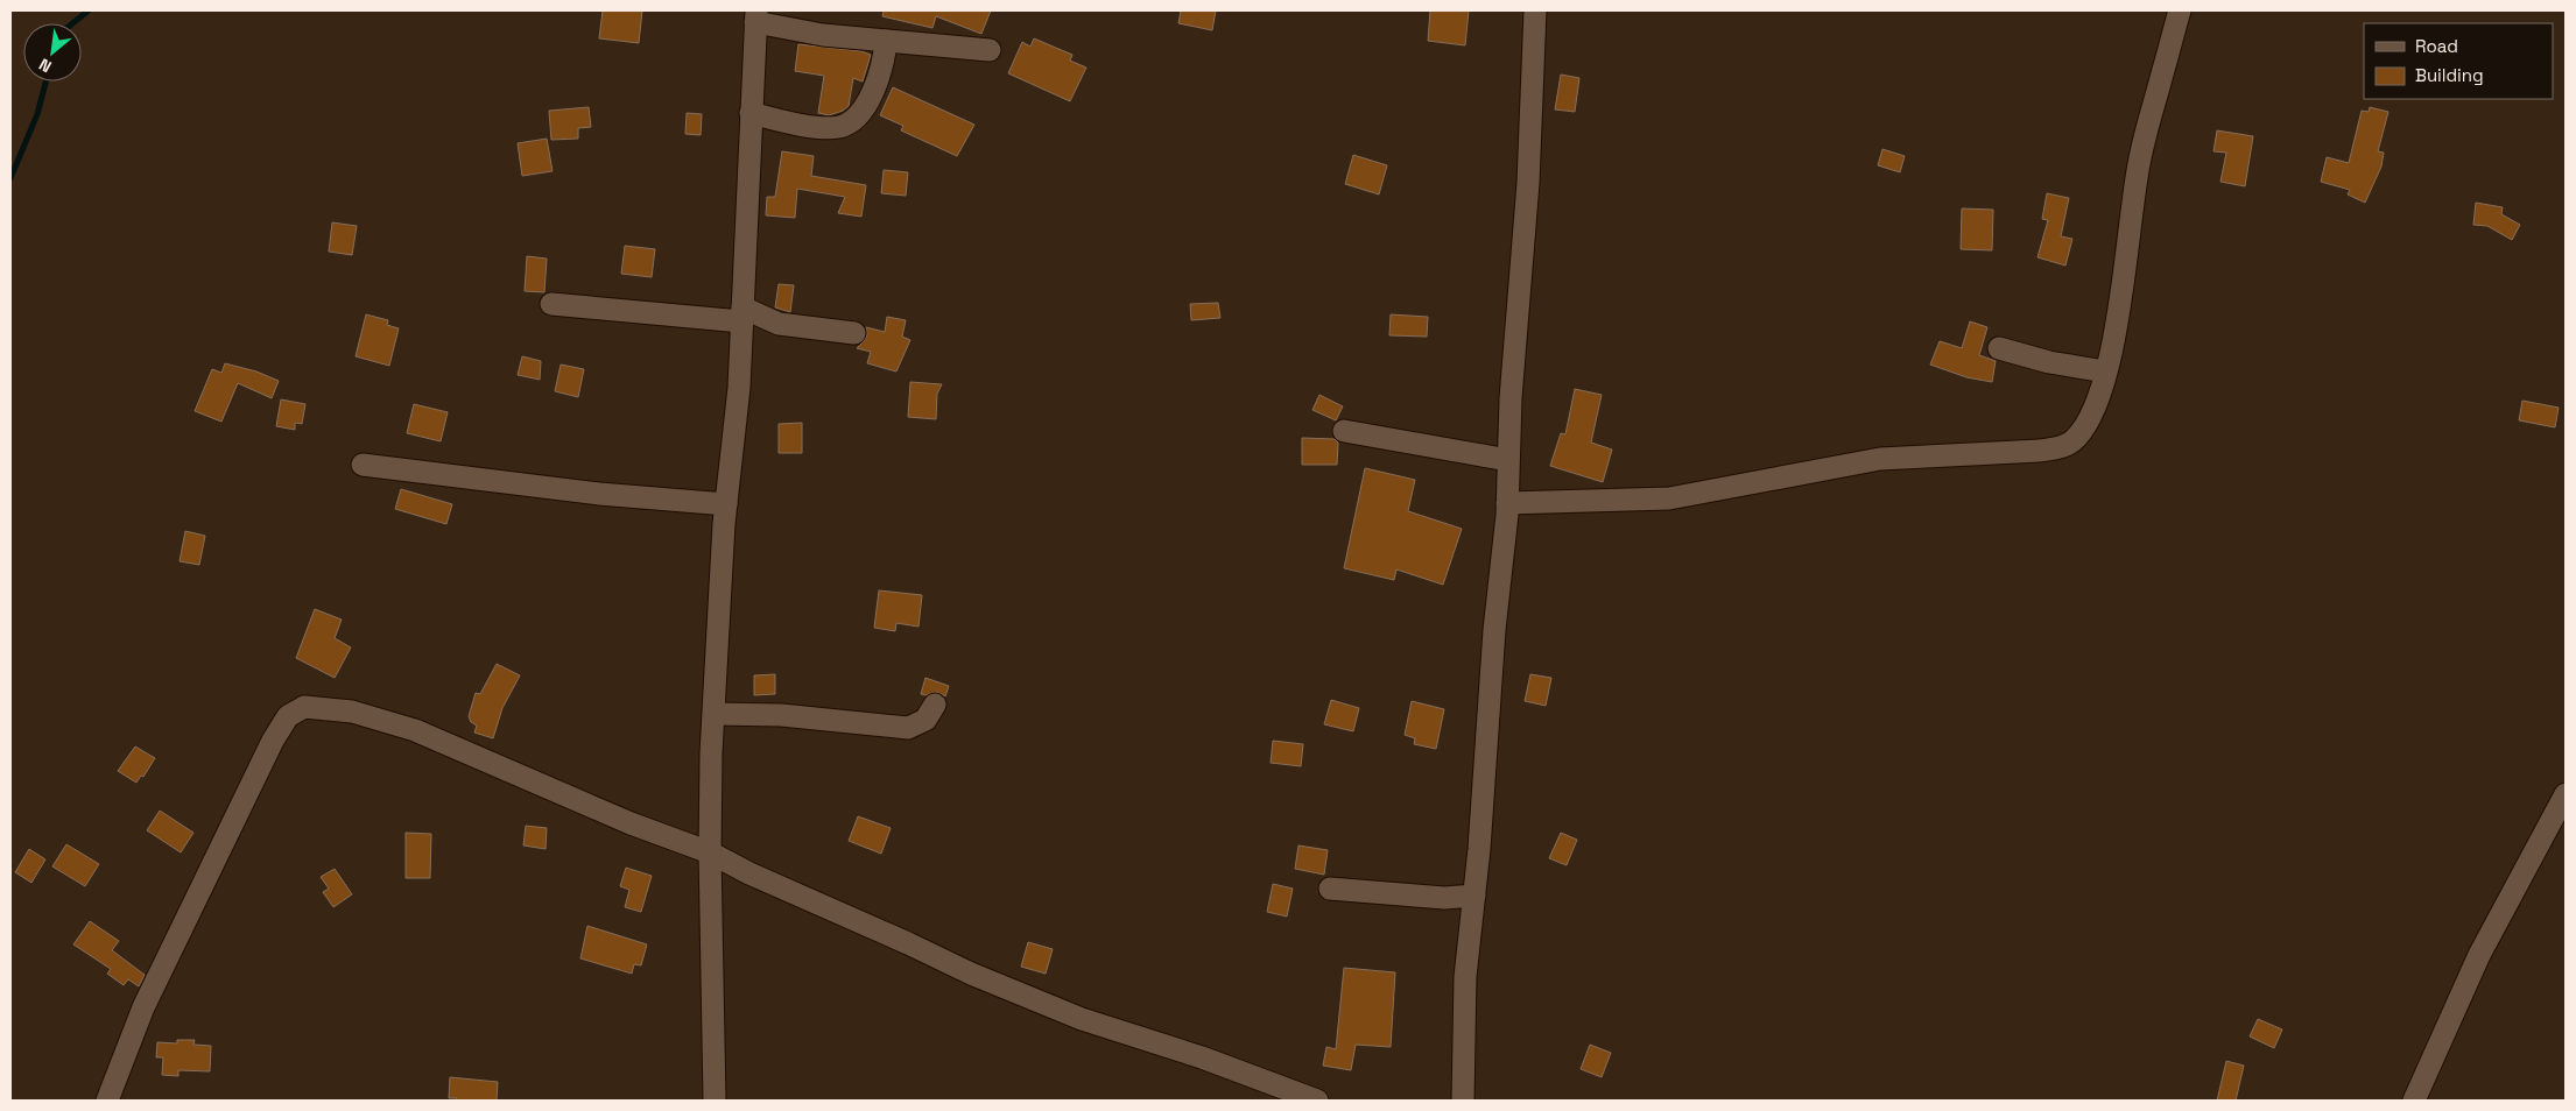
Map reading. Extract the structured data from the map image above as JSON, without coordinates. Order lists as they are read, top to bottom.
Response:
{
  "legend": ["Road", "Building"],
  "north": "bottom left"
}
